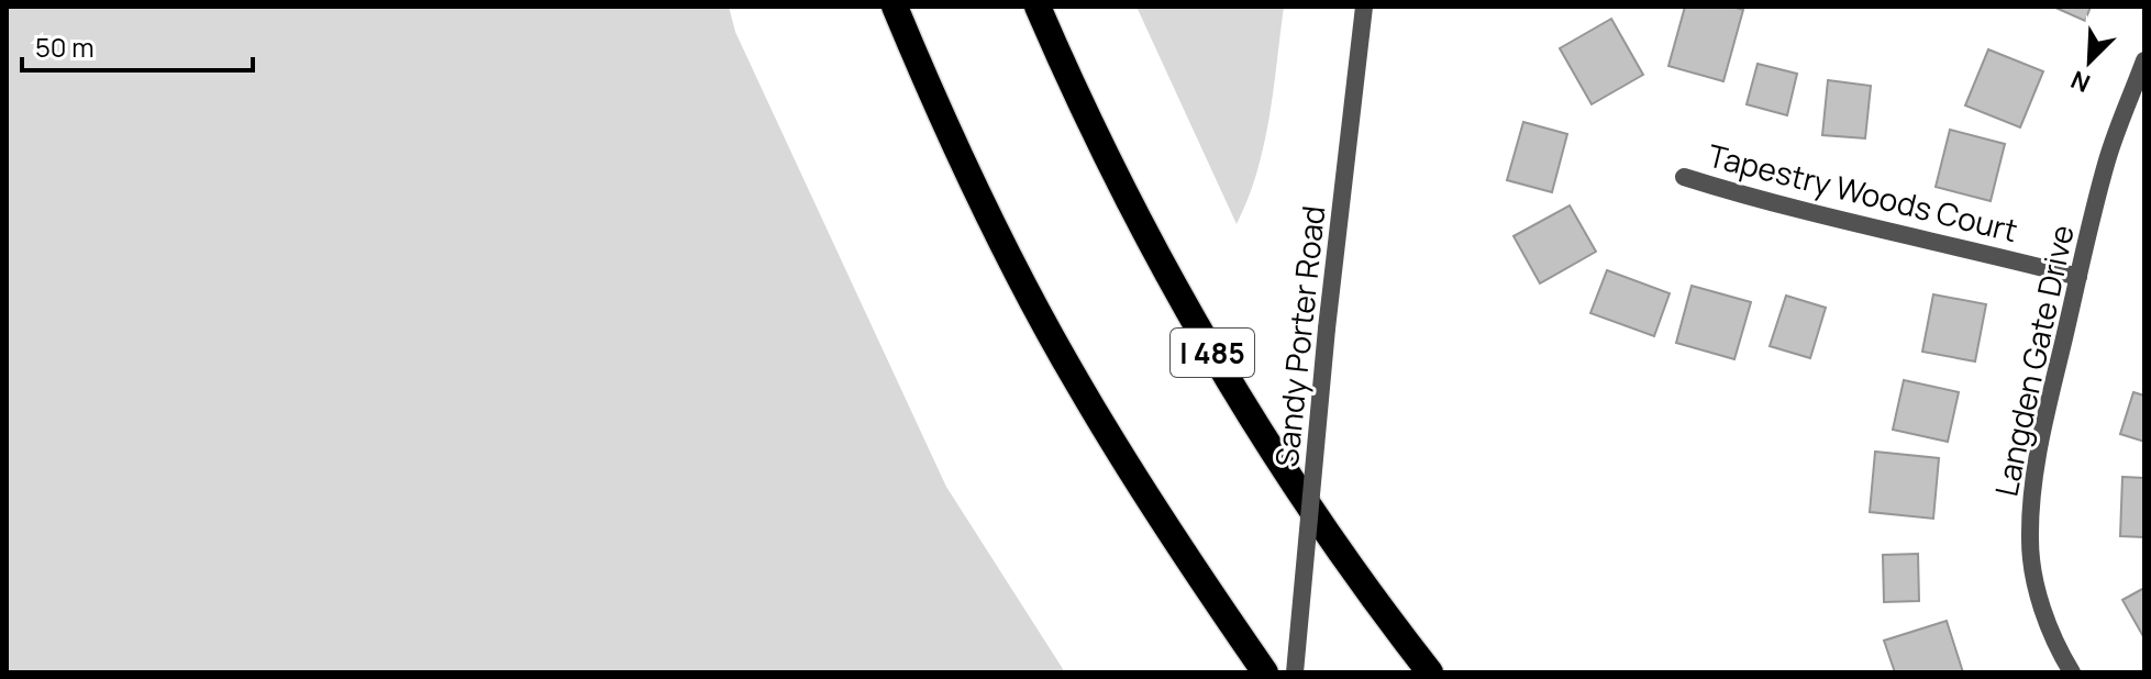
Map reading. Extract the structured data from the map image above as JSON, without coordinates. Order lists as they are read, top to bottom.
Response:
{
  "streets": {
    "highway": ["I 485"],
    "street": ["Tapestry Woods Court", "Sandy Porter Road", "Langden Gate Drive"]
  },
  "crossings": [
    ["Tapestry Woods Court", "Langden Gate Drive"]
  ],
  "scale_bar": "50 m",
  "north": "bottom left"
}
